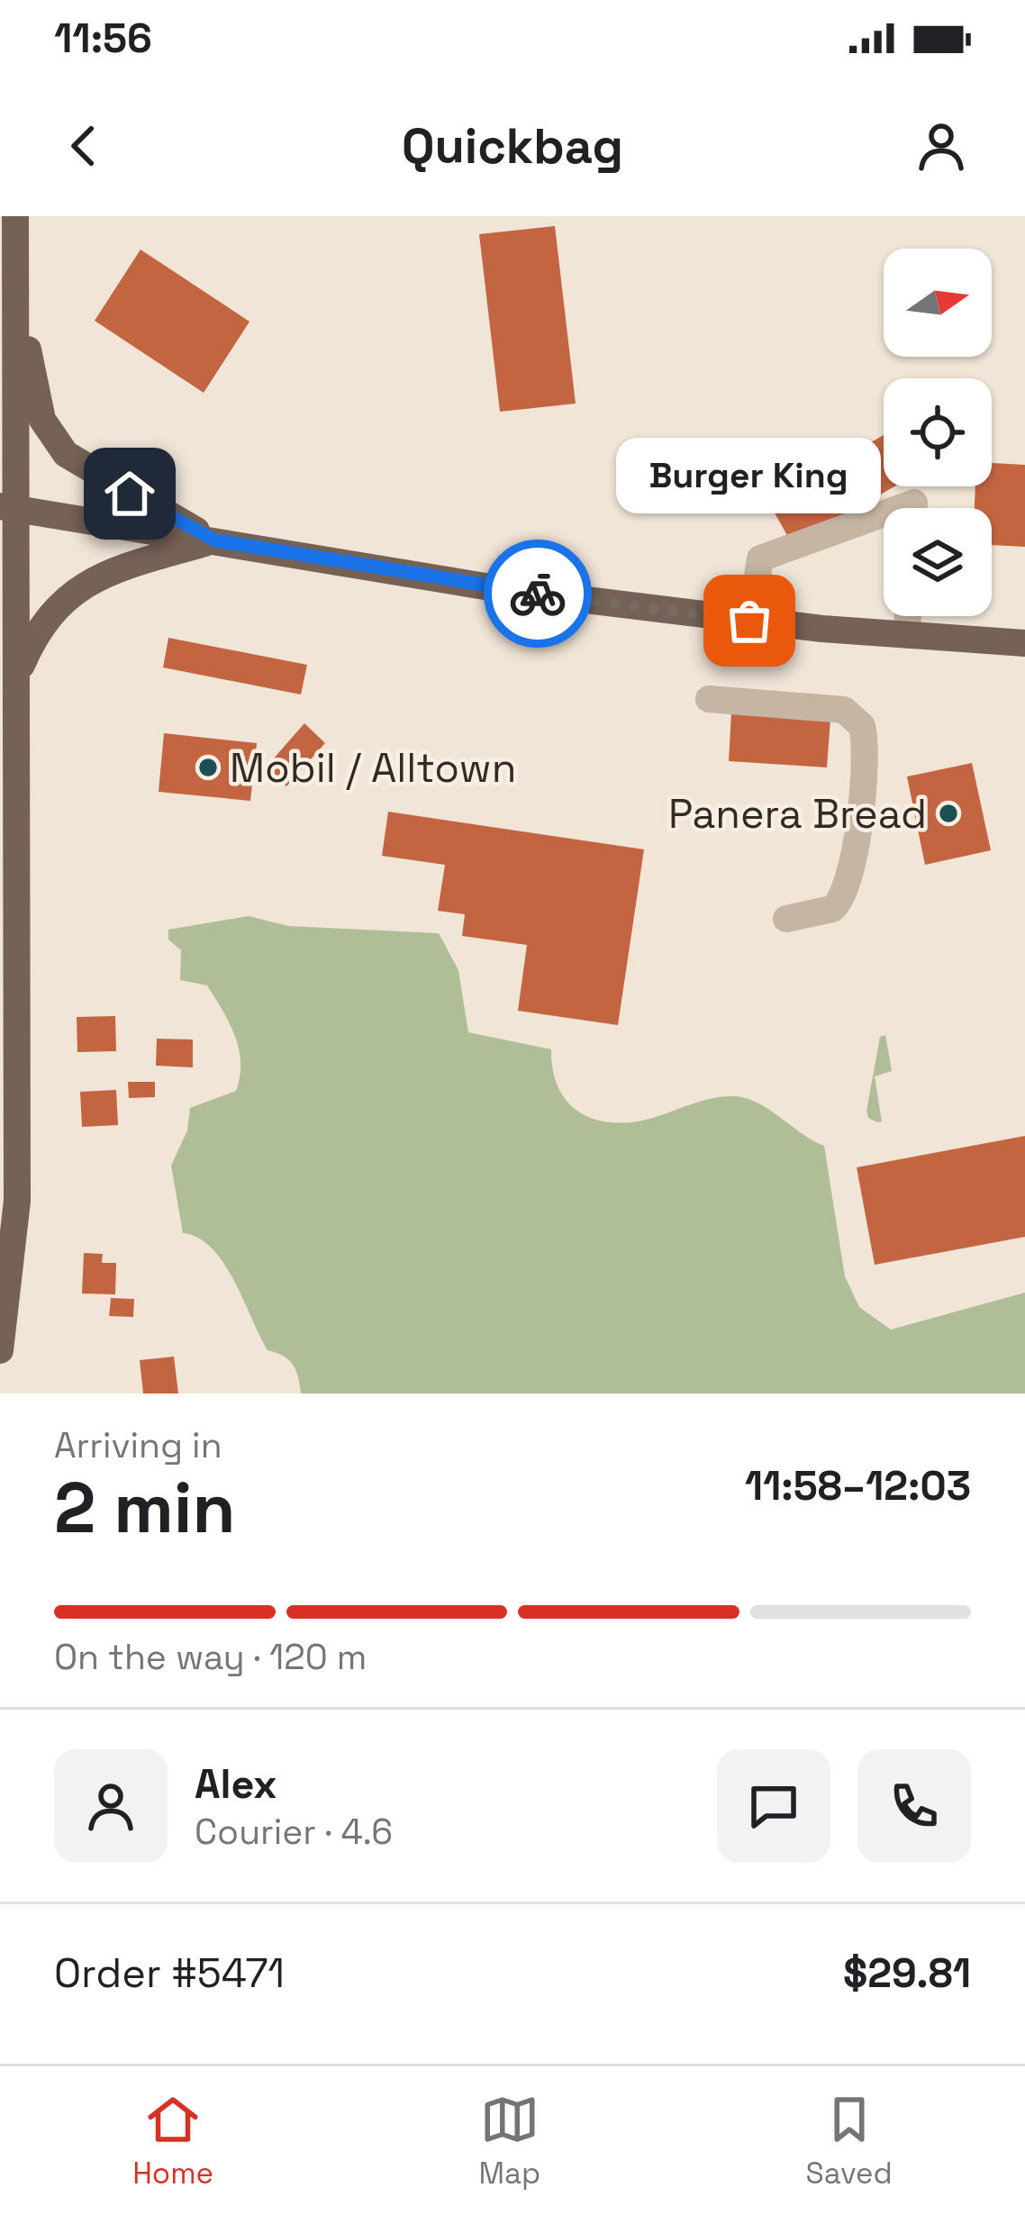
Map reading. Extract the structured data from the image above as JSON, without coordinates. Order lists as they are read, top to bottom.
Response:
{
  "places": ["Burger King", "Mobil / Alltown", "Panera Bread"],
  "north": "right",
  "page": {
    "status": "11:56",
    "header": "Quickbag",
    "bubble": "Burger King",
    "heading": ["2 min", "Arriving in", "11:58–12:03"],
    "panel": [
      "Alex",
      "Courier · 4.6",
      "Order #5471",
      "$29.81"
    ],
    "bar": "On the way · 120 m",
    "tabs": ["Home", "Map", "Saved"]
  }
}
